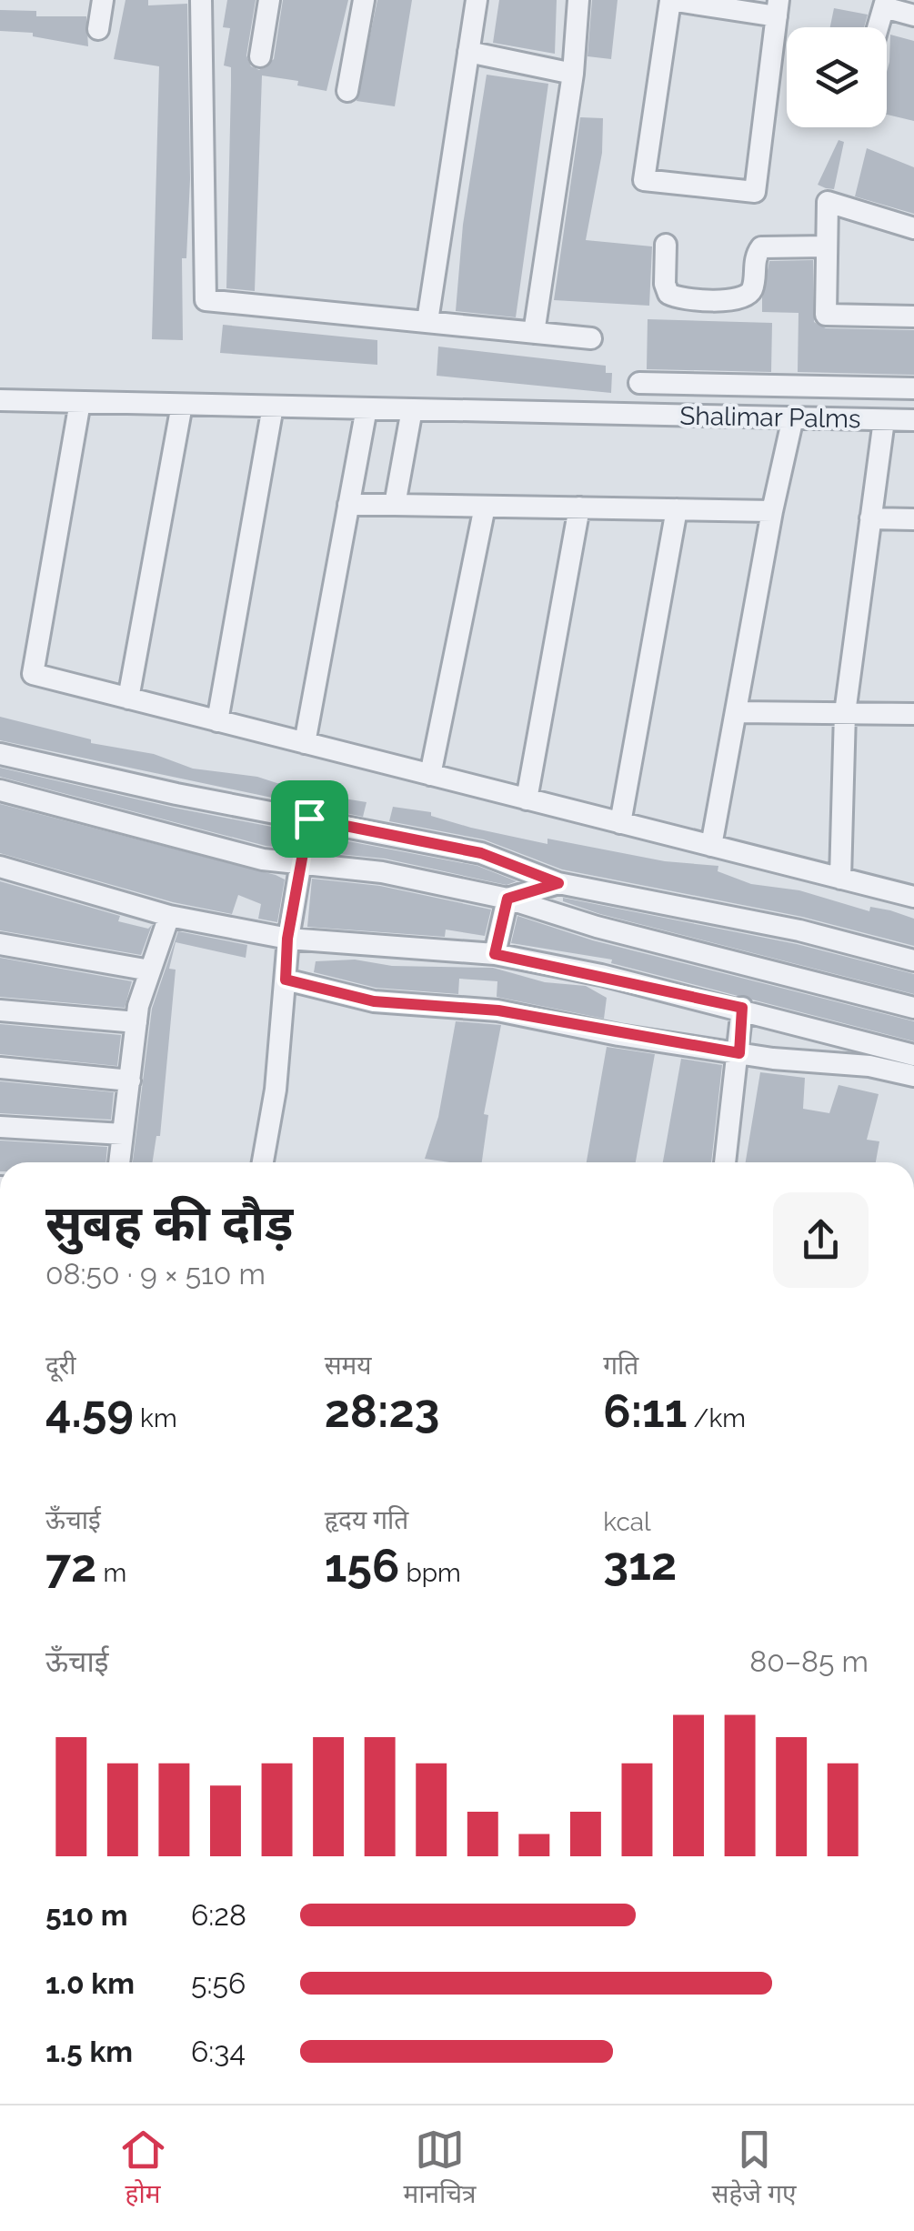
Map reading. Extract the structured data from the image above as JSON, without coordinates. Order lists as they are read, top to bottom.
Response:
{
  "streets": {
    "street": ["Shalimar Palms"]
  },
  "page": {
    "heading": ["सुबह की दौड़", "08:50 · 9 × 510 m"],
    "stats": [
      ["दूरी", "4.59 km"],
      ["समय", "28:23"],
      ["गति", "6:11 /km"],
      ["ऊँचाई", "72 m"],
      ["हृदय गति", "156 bpm"],
      ["kcal", "312"]
    ],
    "chart": ["ऊँचाई", "80–85 m"],
    "list": [
      {
        "name": "510 m",
        "note": "6:28"
      },
      {
        "name": "1.0 km",
        "note": "5:56"
      },
      {
        "name": "1.5 km",
        "note": "6:34"
      }
    ],
    "tabs": ["होम", "मानचित्र", "सहेजे गए"]
  }
}
